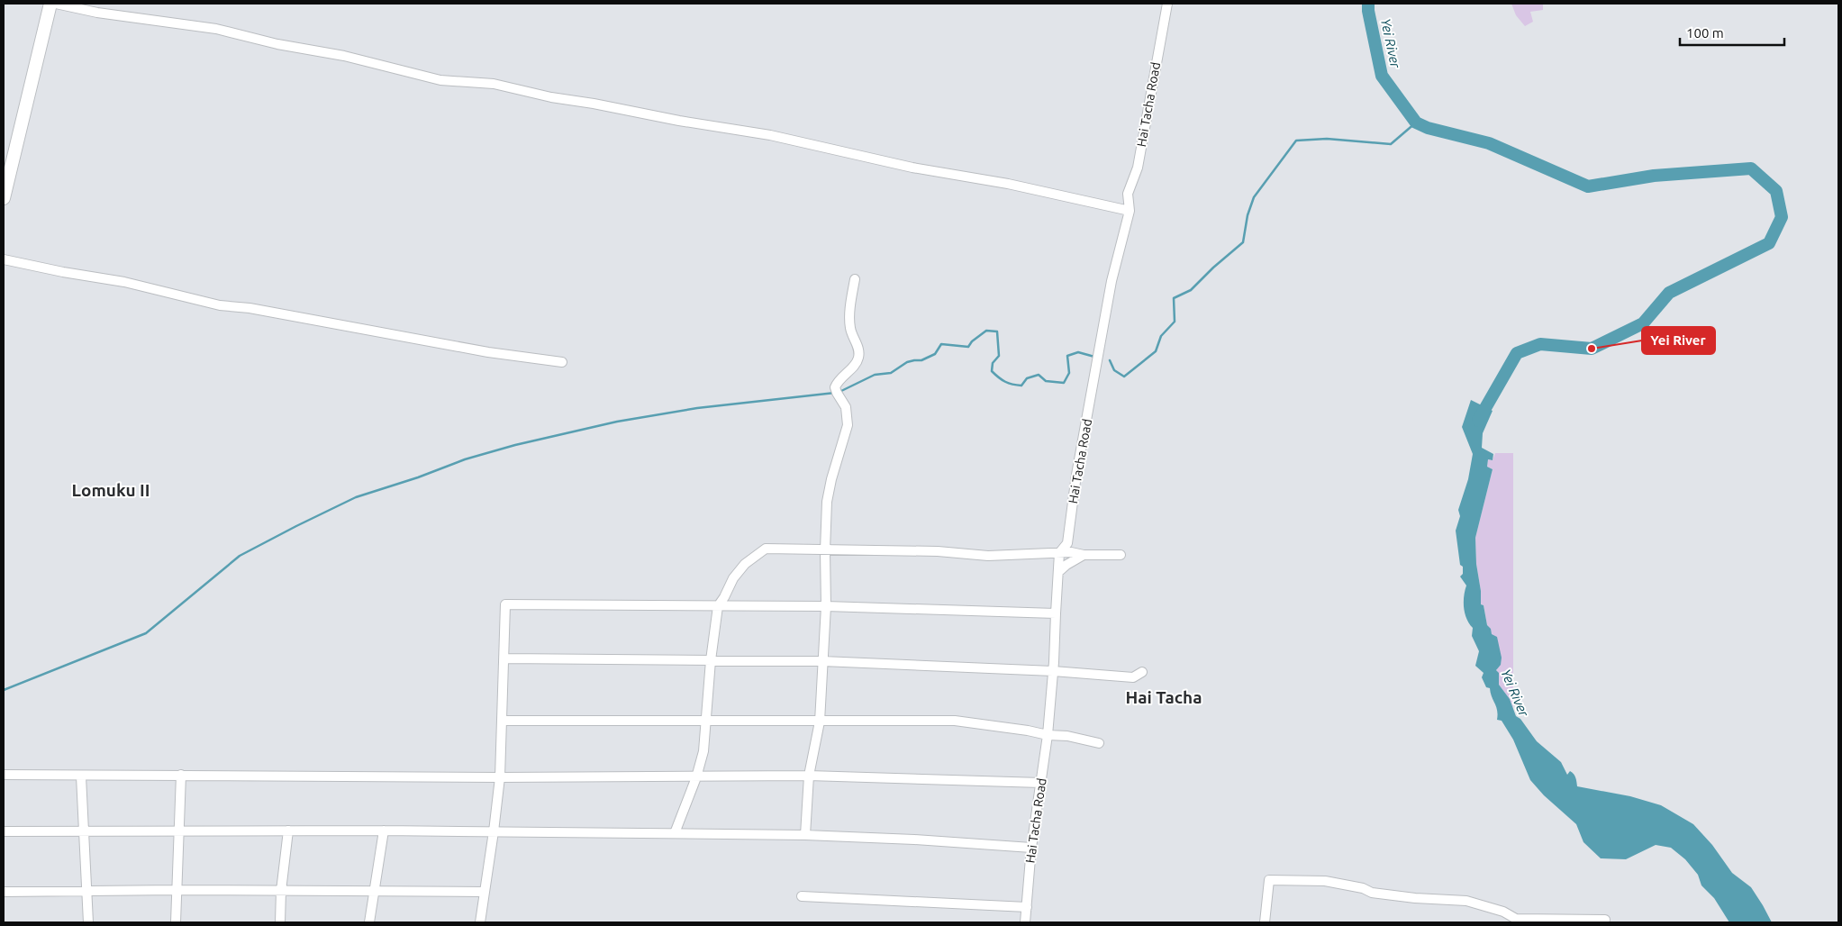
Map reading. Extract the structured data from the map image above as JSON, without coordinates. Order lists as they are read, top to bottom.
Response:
{
  "streets": {
    "street": ["Hai Tacha Road"]
  },
  "districts": ["Lomuku II", "Hai Tacha"],
  "water": ["Yei River"],
  "places": ["Yei River"],
  "scale_bar": "100 m"
}
